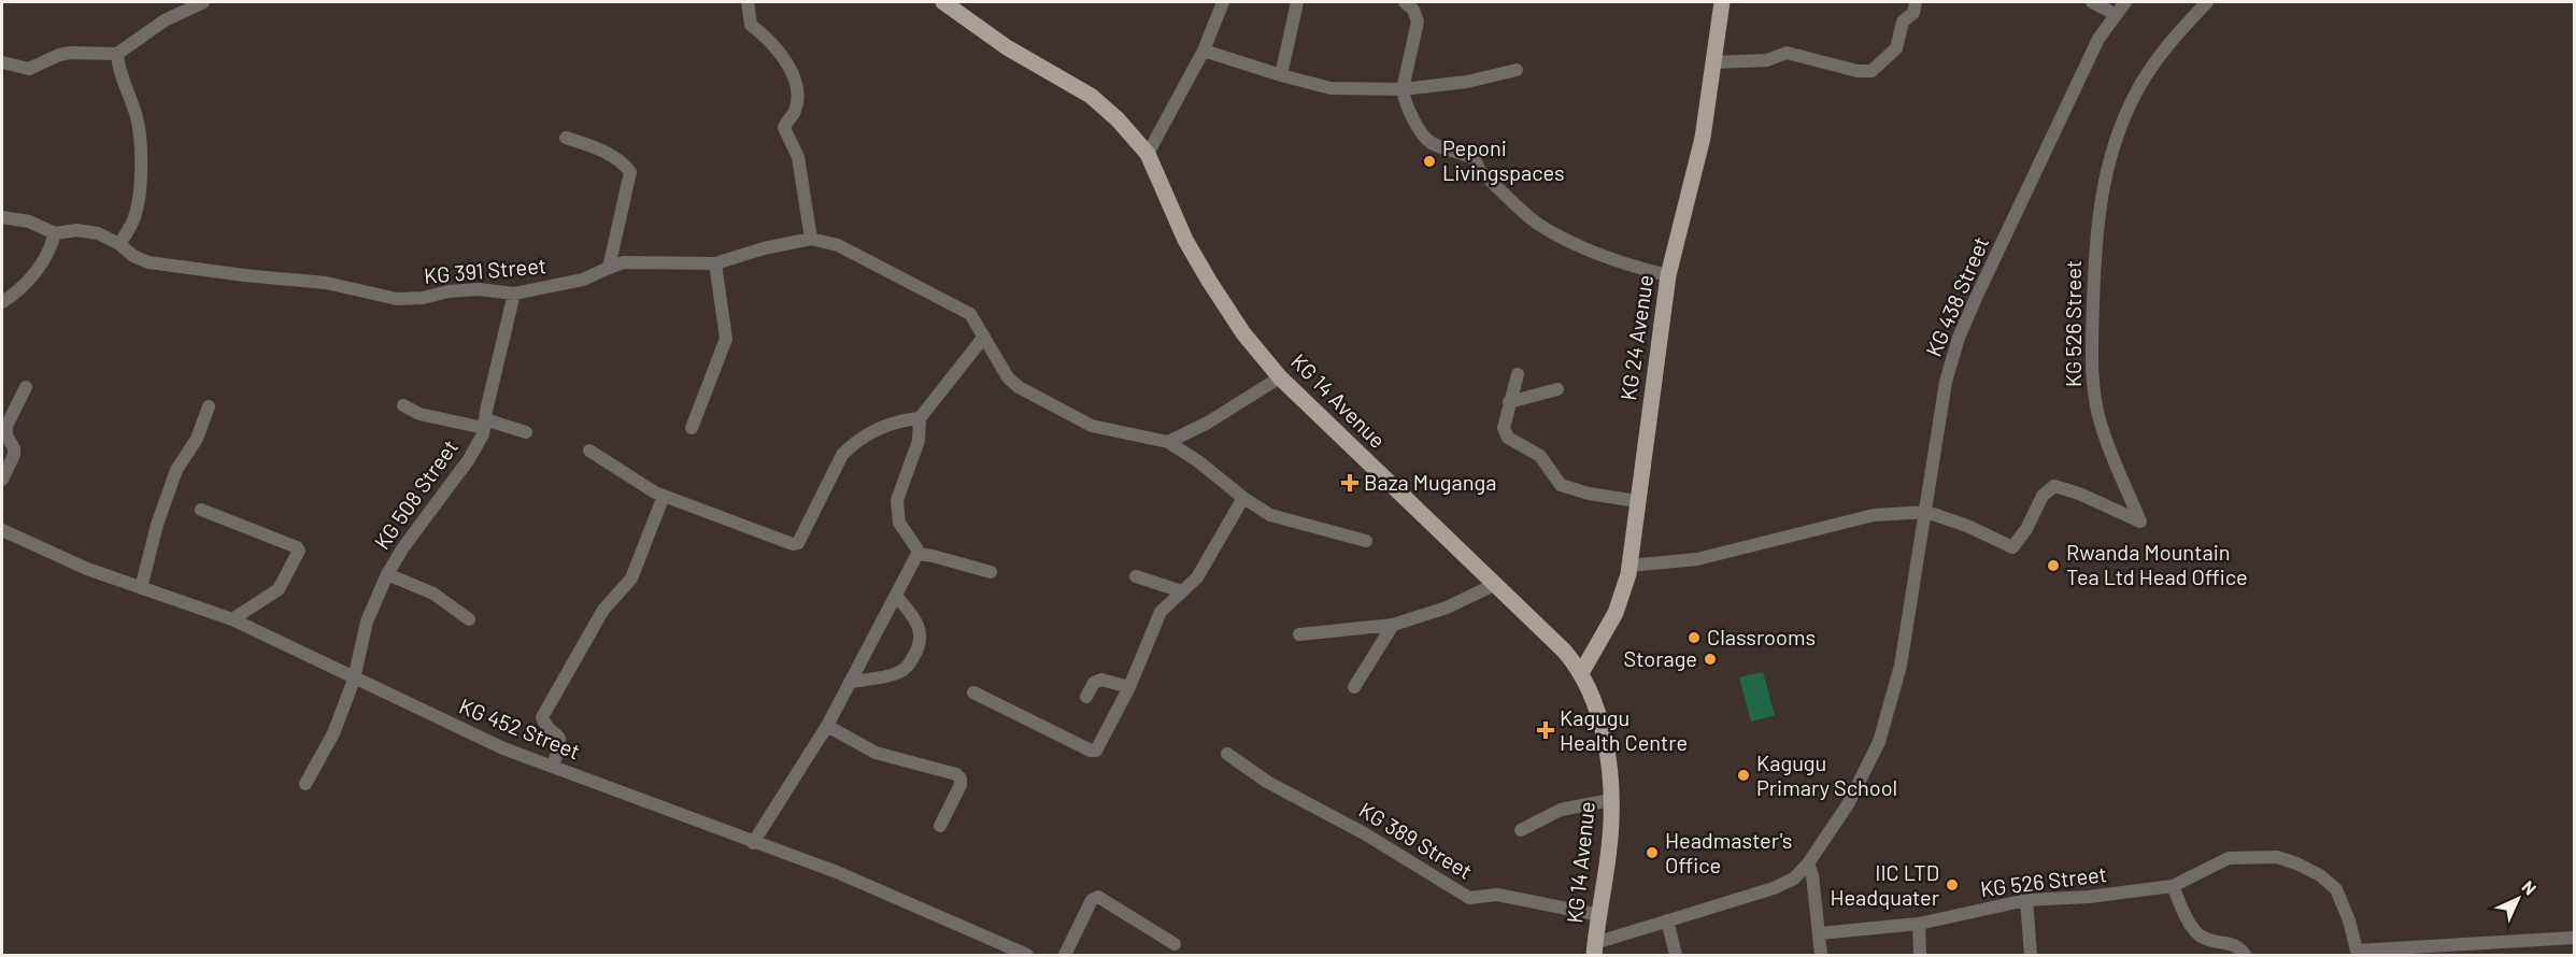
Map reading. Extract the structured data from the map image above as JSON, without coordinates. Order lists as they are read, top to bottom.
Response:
{
  "streets": {
    "main road": ["KG 24 Avenue", "KG 14 Avenue"],
    "street": [
      "KG 391 Street",
      "KG 438 Street",
      "KG 526 Street",
      "KG 508 Street",
      "KG 452 Street",
      "KG 389 Street"
    ]
  },
  "crossings": [
    ["KG 391 Street", "KG 508 Street"],
    ["KG 438 Street", "KG 526 Street"],
    ["KG 438 Street", "KG 14 Avenue"],
    ["KG 24 Avenue", "KG 14 Avenue"],
    ["KG 14 Avenue", "KG 389 Street"],
    ["KG 508 Street", "KG 452 Street"]
  ],
  "places": {
    "other": [
      "Peponi Livingspaces",
      "Rwanda Mountain Tea Ltd Head Office",
      "Classrooms",
      "Storage",
      "Kagugu Primary School",
      "Headmaster's Office",
      "IIC LTD Headquater"
    ],
    "health": ["Baza Muganga", "Kagugu Health Centre"]
  },
  "north": "top right"
}
